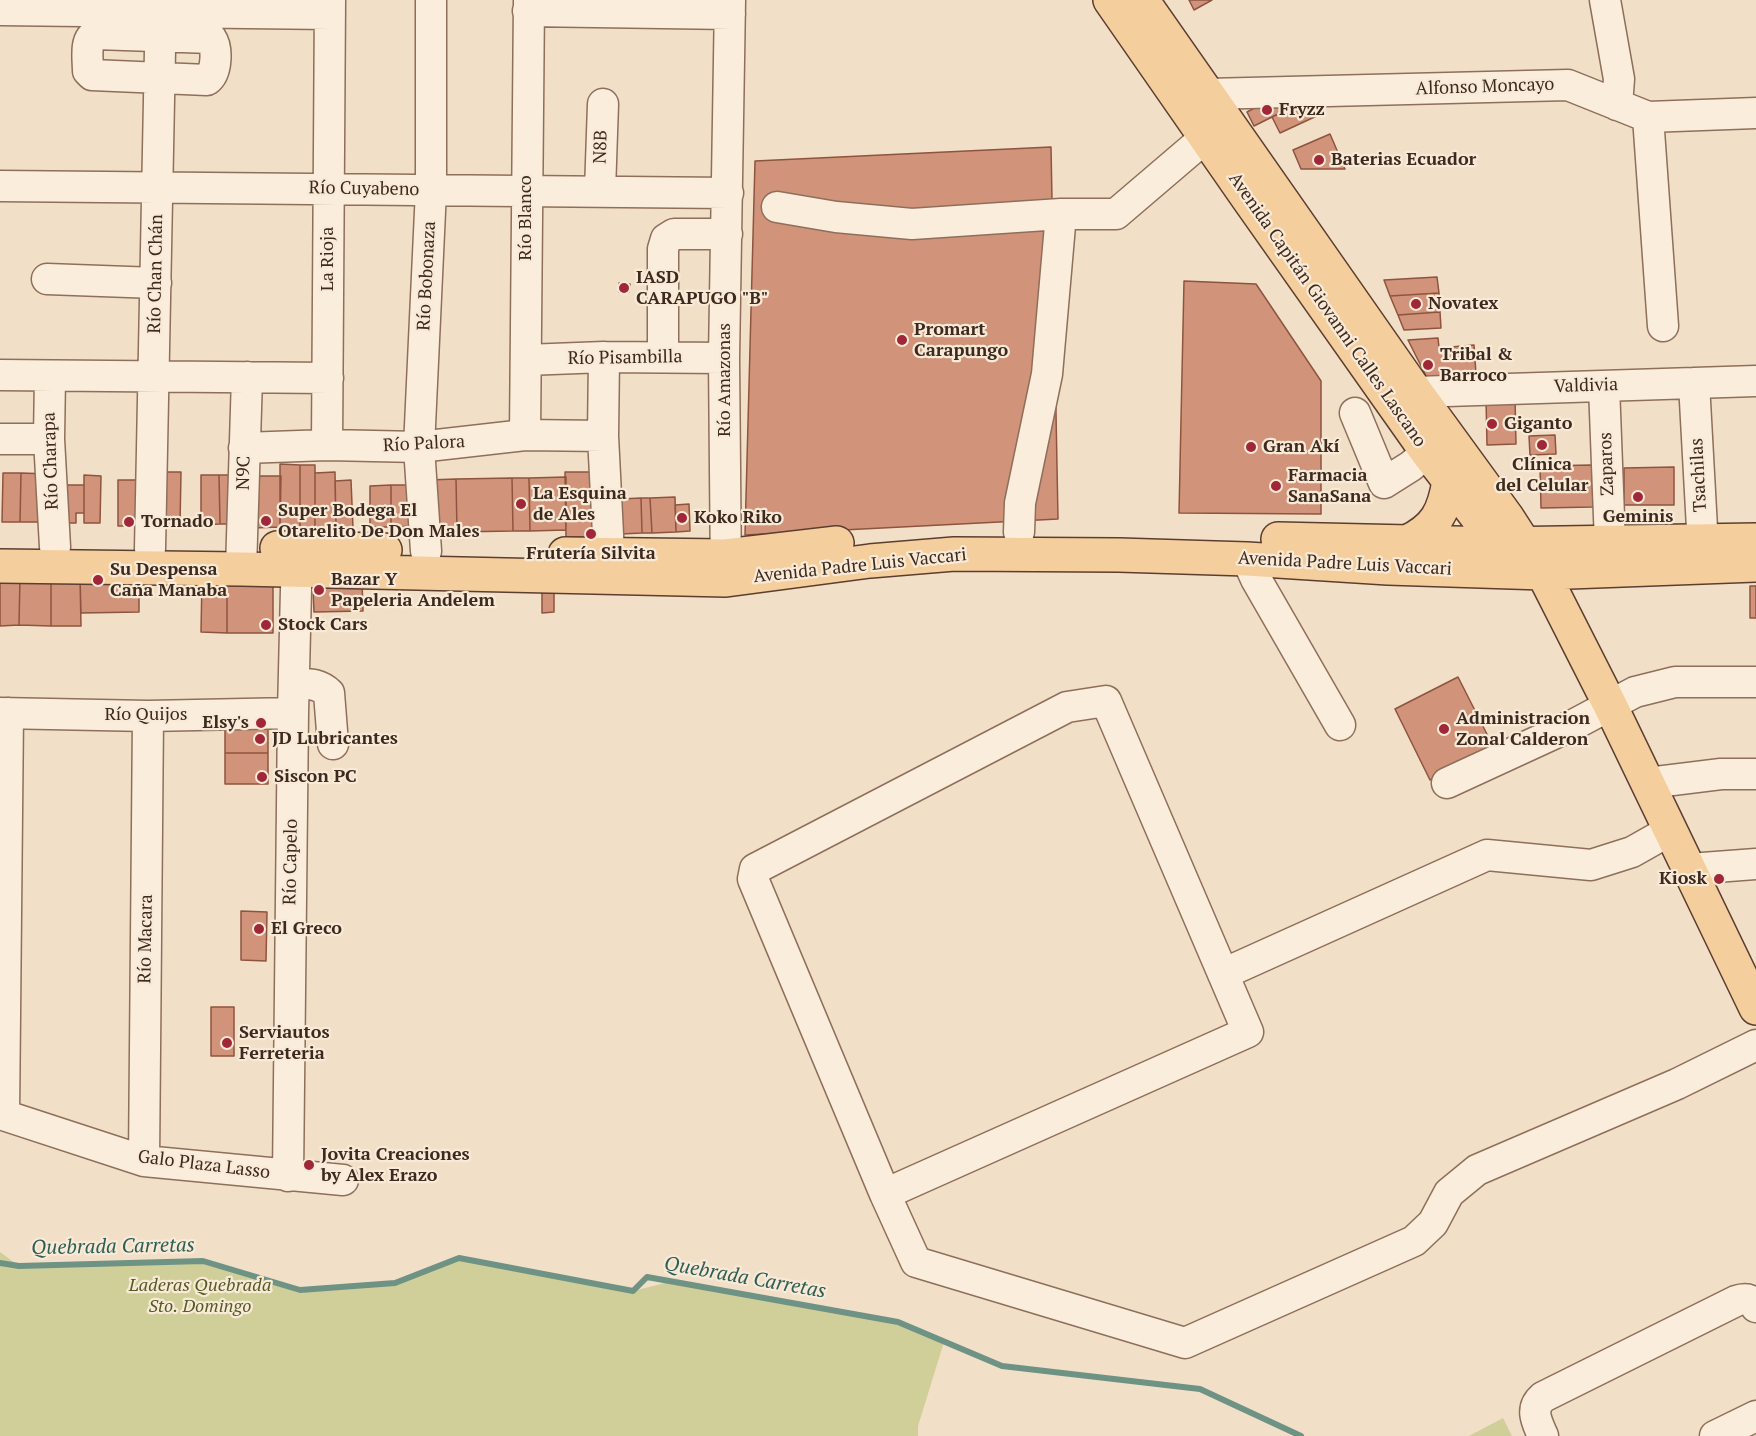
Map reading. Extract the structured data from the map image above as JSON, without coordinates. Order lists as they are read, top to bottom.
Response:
{
  "streets": {
    "main road": ["Avenida Capitán Giovanni Calles Lascano", "Avenida Padre Luis Vaccari"],
    "street": [
      "Alfonso Moncayo",
      "N8B",
      "Río Cuyabeno",
      "Río Blanco",
      "La Rioja",
      "Río Chan Chán",
      "Río Bobonaza",
      "Río Pisambilla",
      "Río Amazonas",
      "Valdivia",
      "Río Palora",
      "Río Charapa",
      "Zaparos",
      "N9C",
      "Tsachilas",
      "Río Quijos",
      "Río Capelo",
      "Río Macara",
      "Galo Plaza Lasso"
    ]
  },
  "crossings": [
    ["Alfonso Moncayo", "Avenida Capitán Giovanni Calles Lascano"],
    ["N8B", "Río Cuyabeno"],
    ["Río Cuyabeno", "Río Blanco"],
    ["Río Cuyabeno", "La Rioja"],
    ["Río Cuyabeno", "Río Chan Chán"],
    ["Río Cuyabeno", "Río Bobonaza"],
    ["Río Cuyabeno", "Río Amazonas"],
    ["Río Blanco", "Río Pisambilla"],
    ["Río Blanco", "Río Palora"],
    ["La Rioja", "Río Palora"],
    ["Río Chan Chán", "Avenida Padre Luis Vaccari"],
    ["Río Bobonaza", "Río Palora"],
    ["Río Bobonaza", "Avenida Padre Luis Vaccari"],
    ["Avenida Capitán Giovanni Calles Lascano", "Valdivia"],
    ["Avenida Capitán Giovanni Calles Lascano", "Avenida Padre Luis Vaccari"],
    ["Río Pisambilla", "Río Amazonas"],
    ["Río Amazonas", "Avenida Padre Luis Vaccari"],
    ["Valdivia", "Zaparos"],
    ["Valdivia", "Tsachilas"],
    ["Río Palora", "N9C"],
    ["Río Charapa", "Avenida Padre Luis Vaccari"],
    ["Zaparos", "Avenida Padre Luis Vaccari"],
    ["N9C", "Avenida Padre Luis Vaccari"],
    ["Tsachilas", "Avenida Padre Luis Vaccari"],
    ["Avenida Padre Luis Vaccari", "Río Capelo"],
    ["Río Quijos", "Río Capelo"],
    ["Río Quijos", "Río Macara"],
    ["Río Capelo", "Galo Plaza Lasso"],
    ["Río Macara", "Galo Plaza Lasso"]
  ],
  "water": ["Quebrada Carretas"],
  "parks": ["Laderas Quebrada Sto. Domingo"],
  "places": [
    "Fryzz",
    "Baterias Ecuador",
    "IASD CARAPUGO \"B\"",
    "Novatex",
    "Promart Carapungo",
    "Tribal & Barroco",
    "Giganto",
    "Clínica del Celular",
    "Gran Akí",
    "Farmacia SanaSana",
    "Geminis",
    "La Esquina de Ales",
    "Koko Riko",
    "Super Bodega El Otarelito De Don Males",
    "Tornado",
    "Frutería Silvita",
    "Su Despensa Caña Manaba",
    "Bazar Y Papeleria Andelem",
    "Stock Cars",
    "Elsy's",
    "Administracion Zonal Calderon",
    "JD Lubricantes",
    "Siscon PC",
    "Kiosk",
    "El Greco",
    "Serviautos Ferreteria",
    "Jovita Creaciones by Alex Erazo"
  ]
}
